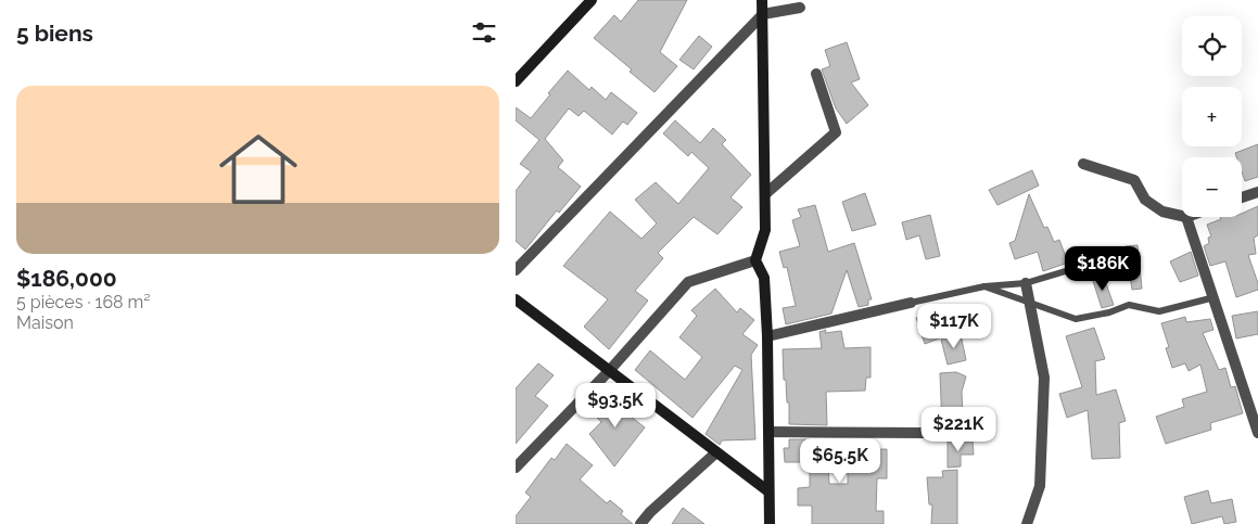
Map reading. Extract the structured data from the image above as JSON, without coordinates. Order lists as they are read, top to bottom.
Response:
{
  "page": {
    "heading": "5 biens",
    "map_buttons": ["+", "−"],
    "list": [
      {
        "name": "$186,000",
        "note": "5 pièces · 168 m² · Maison"
      }
    ],
    "price": [
      "$186K",
      "$117K",
      "$93.5K",
      "$221K",
      "$65.5K"
    ]
  }
}
